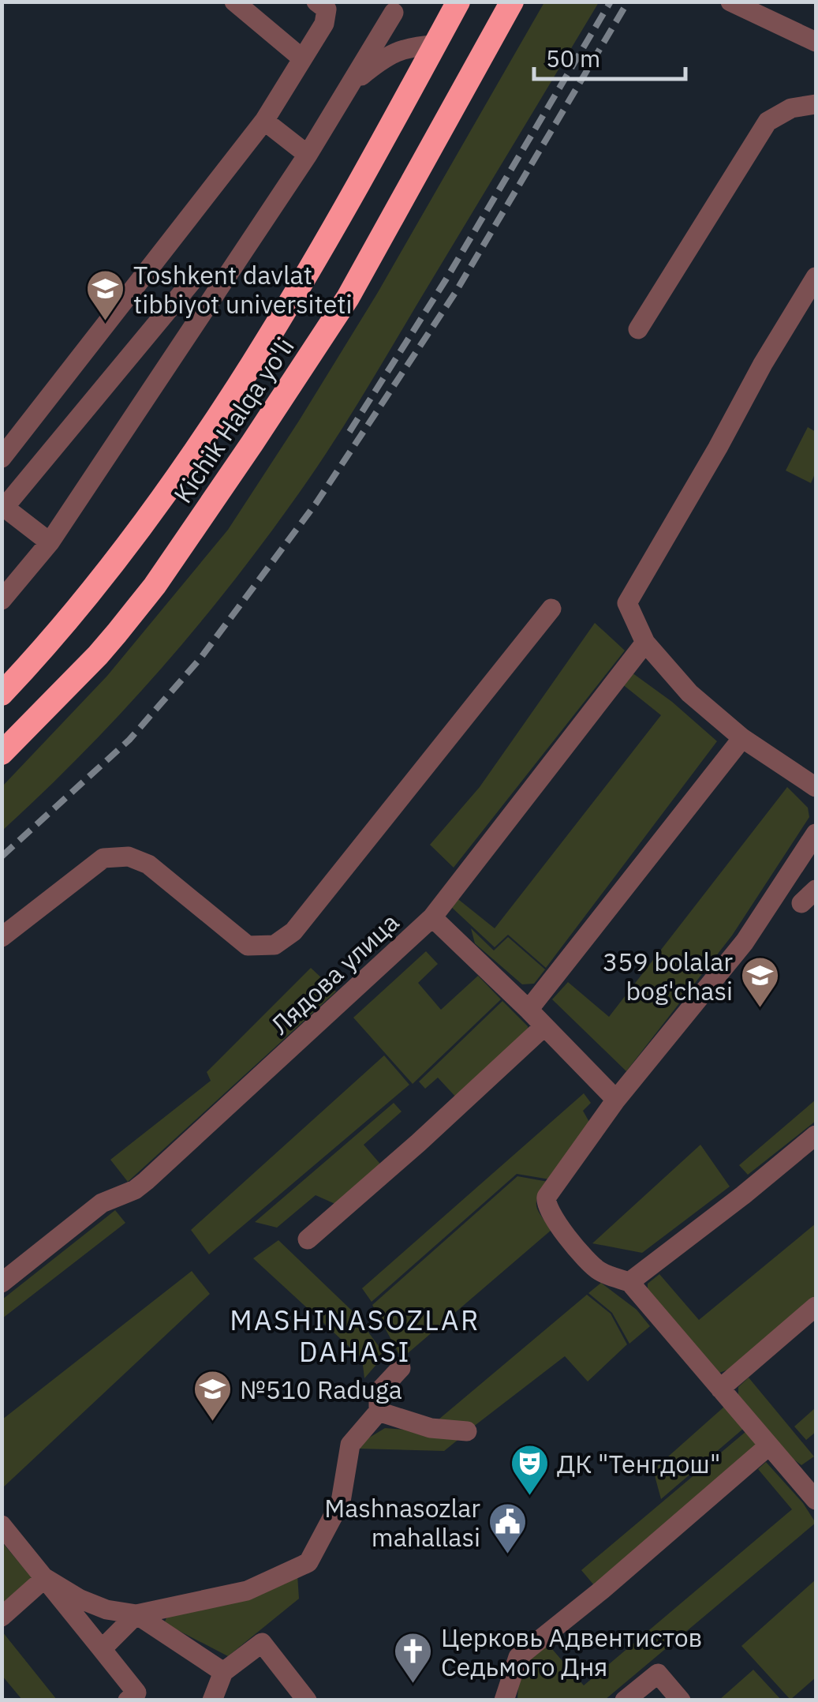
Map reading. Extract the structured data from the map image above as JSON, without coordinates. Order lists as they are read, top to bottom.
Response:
{
  "streets": {
    "highway": ["Kichik Halqa yo'li"],
    "street": ["Лядова улица"]
  },
  "districts": ["MASHINASOZLAR DAHASI"],
  "places": {
    "school or university": ["Toshkent davlat tibbiyot universiteti", "359 bolalar bog'chasi", "№510 Raduga"],
    "theatre": ["ДК \"Тенгдош\""],
    "public building": ["Mashnasozlar mahallasi"],
    "church": ["Церковь Адвентистов Седьмого Дня"]
  },
  "scale_bar": "50 m"
}
